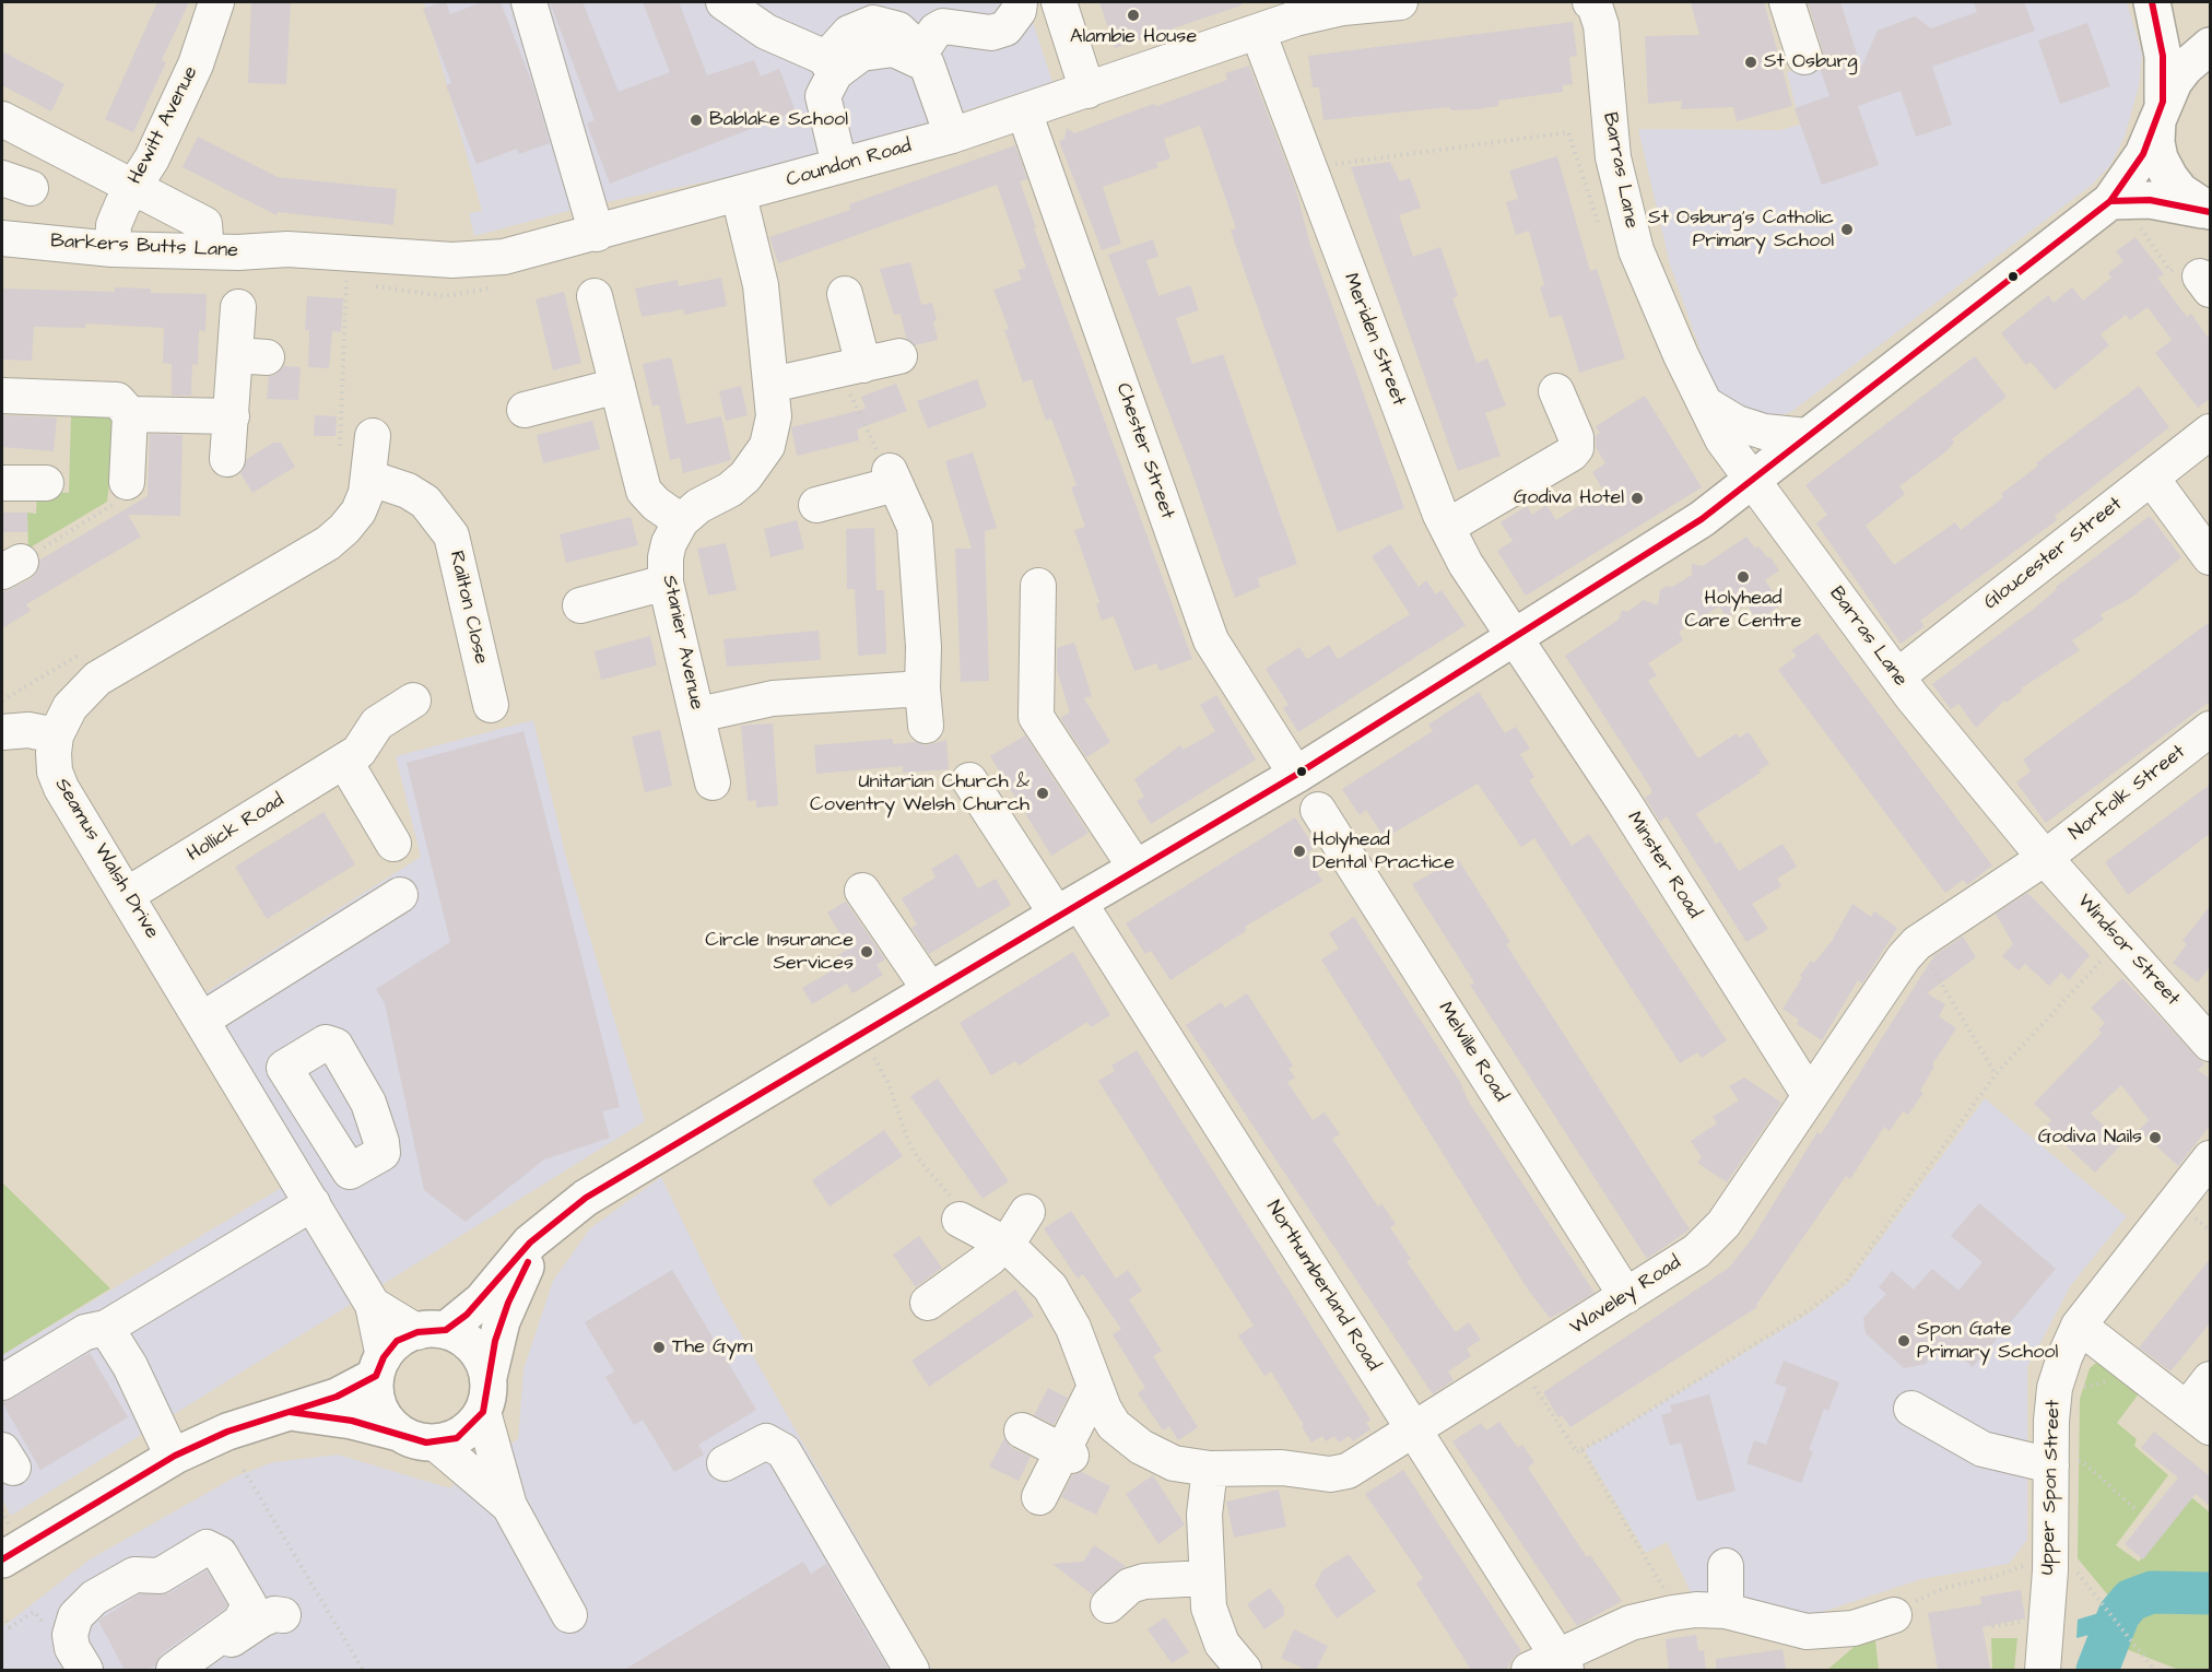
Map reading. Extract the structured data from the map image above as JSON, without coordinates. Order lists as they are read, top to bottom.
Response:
{
  "streets": {
    "street": [
      "Hewitt Avenue",
      "Coundon Road",
      "Barras Lane",
      "Barkers Butts Lane",
      "Meriden Street",
      "Chester Street",
      "Gloucester Street",
      "Railton Close",
      "Stanier Avenue",
      "Norfolk Street",
      "Hollick Road",
      "Seamus Walsh Drive",
      "Minster Road",
      "Windsor Street",
      "Melville Road",
      "Northumberland Road",
      "Waveley Road",
      "Upper Spon Street"
    ]
  },
  "crossings": [
    ["Hewitt Avenue", "Barkers Butts Lane"],
    ["Coundon Road", "Barkers Butts Lane"],
    ["Coundon Road", "Meriden Street"],
    ["Coundon Road", "Chester Street"],
    ["Coundon Road", "Stanier Avenue"],
    ["Barras Lane", "Gloucester Street"],
    ["Barras Lane", "Norfolk Street"],
    ["Barras Lane", "Windsor Street"],
    ["Barras Lane", "Waveley Road"],
    ["Meriden Street", "Minster Road"],
    ["Railton Close", "Seamus Walsh Drive"],
    ["Norfolk Street", "Windsor Street"],
    ["Norfolk Street", "Waveley Road"],
    ["Hollick Road", "Seamus Walsh Drive"],
    ["Minster Road", "Waveley Road"],
    ["Windsor Street", "Waveley Road"],
    ["Melville Road", "Waveley Road"],
    ["Northumberland Road", "Waveley Road"]
  ],
  "places": [
    "Alambie House",
    "St Osburg",
    "Bablake School",
    "St Osburg's Catholic Primary School",
    "Godiva Hotel",
    "Holyhead Care Centre",
    "Unitarian Church & Coventry Welsh Church",
    "Holyhead Dental Practice",
    "Circle Insurance Services",
    "Godiva Nails",
    "Spon Gate Primary School",
    "The Gym"
  ]
}
